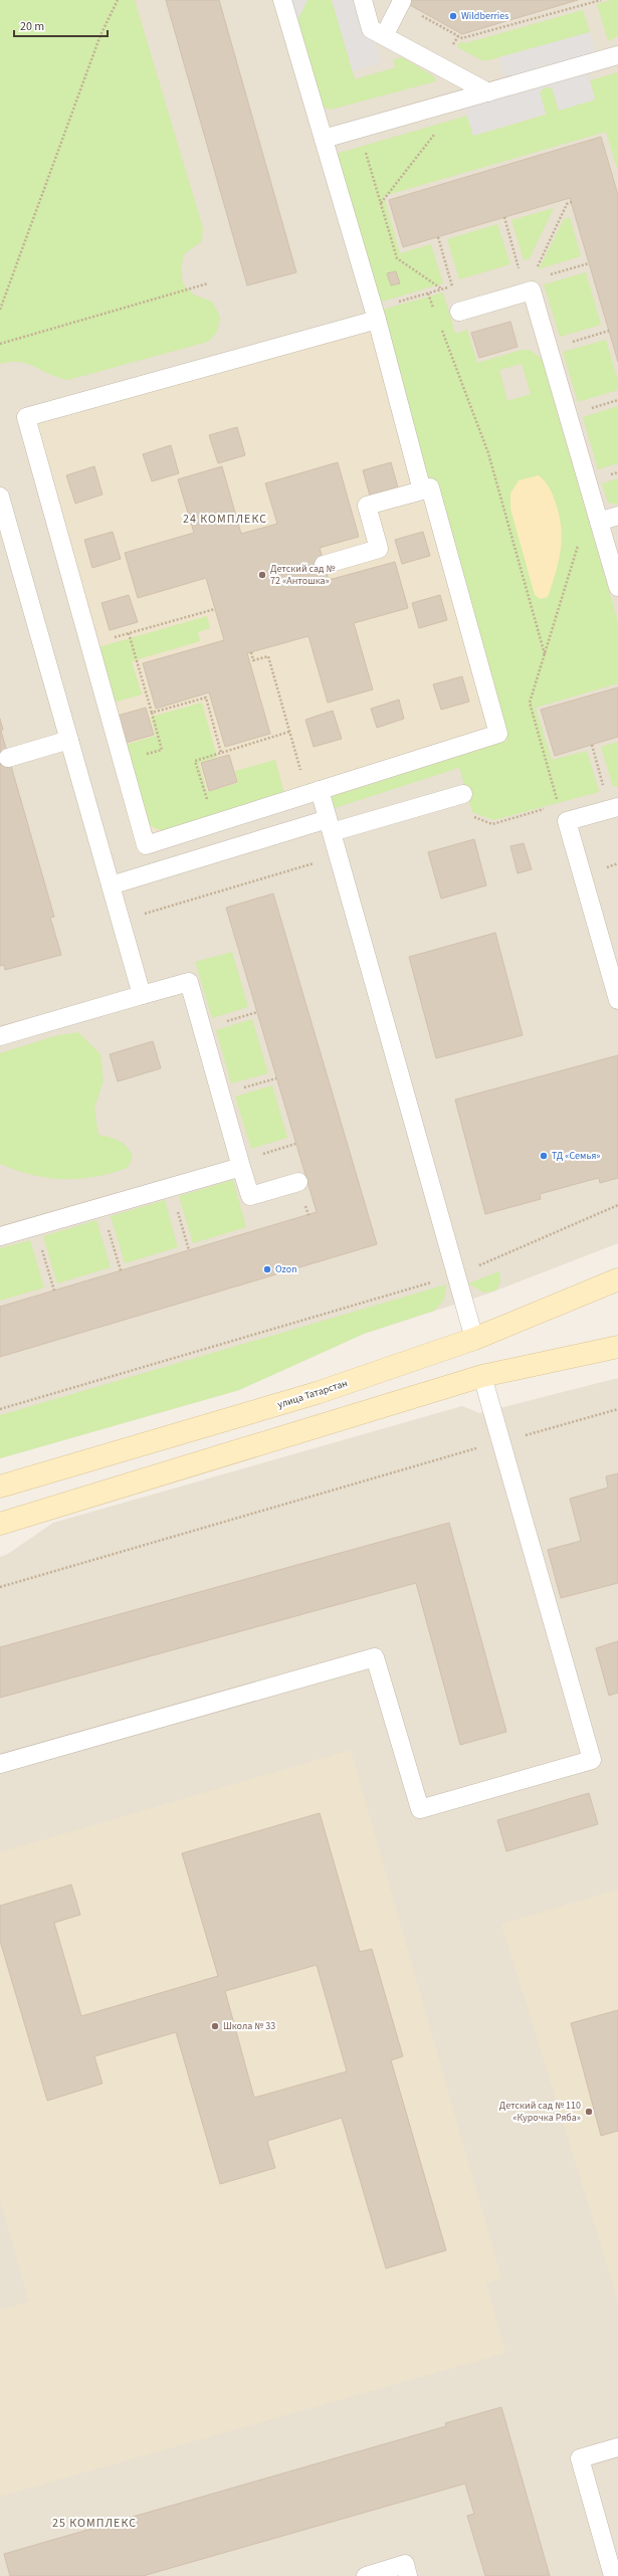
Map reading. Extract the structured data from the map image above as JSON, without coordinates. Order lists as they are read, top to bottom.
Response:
{
  "streets": {
    "street": ["улица Татарстан"]
  },
  "districts": ["24 КОМПЛЕКС", "25 КОМПЛЕКС"],
  "places": [
    "Wildberries",
    "Детский сад № 72 «Антошка»",
    "ТД «Семья»",
    "Ozon",
    "Школа № 33",
    "Детский сад № 110 «Курочка Ряба»"
  ],
  "scale_bar": "20 m"
}
